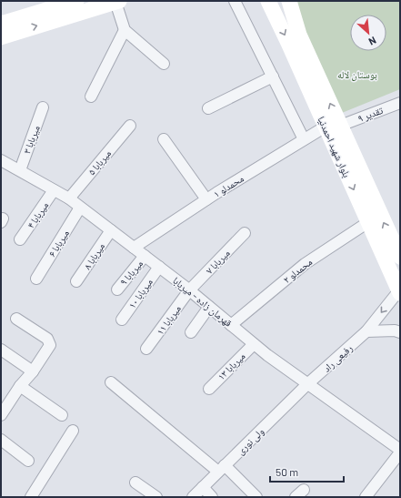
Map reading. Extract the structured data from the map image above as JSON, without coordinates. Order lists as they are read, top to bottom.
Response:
{
  "streets": {
    "main road": ["بلوار شهید احمدنیا"],
    "street": [
      "۹ تقدیر",
      "میربابا ۳",
      "میربابا ۵",
      "محمدلو ۱",
      "میربابا ۴",
      "میربابا ۶",
      "میربابا ۸",
      "میربابا ۷",
      "محمدلو ۲",
      "میربابا ۹",
      "میربابا ۱۰",
      "قهرمان زاده - میربابا",
      "میربابا ۱۱",
      "رفیعی راد",
      "میربابا ۱۳",
      "ولی نوری"
    ]
  },
  "crossings": [
    ["۹ تقدیر", "بلوار شهید احمدنیا"],
    ["۹ تقدیر", "محمدلو ۱"],
    ["میربابا ۳", "قهرمان زاده - میربابا"],
    ["بلوار شهید احمدنیا", "محمدلو ۱"],
    ["بلوار شهید احمدنیا", "محمدلو ۲"],
    ["بلوار شهید احمدنیا", "رفیعی راد"],
    ["میربابا ۵", "قهرمان زاده - میربابا"],
    ["محمدلو ۱", "قهرمان زاده - میربابا"],
    ["میربابا ۴", "قهرمان زاده - میربابا"],
    ["میربابا ۶", "قهرمان زاده - میربابا"],
    ["میربابا ۸", "قهرمان زاده - میربابا"],
    ["میربابا ۷", "قهرمان زاده - میربابا"],
    ["میربابا ۷", "میربابا ۱۱"],
    ["محمدلو ۲", "قهرمان زاده - میربابا"],
    ["میربابا ۹", "قهرمان زاده - میربابا"],
    ["میربابا ۱۰", "قهرمان زاده - میربابا"],
    ["قهرمان زاده - میربابا", "میربابا ۱۱"],
    ["قهرمان زاده - میربابا", "رفیعی راد"],
    ["قهرمان زاده - میربابا", "میربابا ۱۳"],
    ["قهرمان زاده - میربابا", "ولی نوری"],
    ["رفیعی راد", "ولی نوری"]
  ],
  "one_way": ["رفیعی راد"],
  "parks": ["بوستان لاله"],
  "scale_bar": "50 m",
  "north": "bottom right"
}
